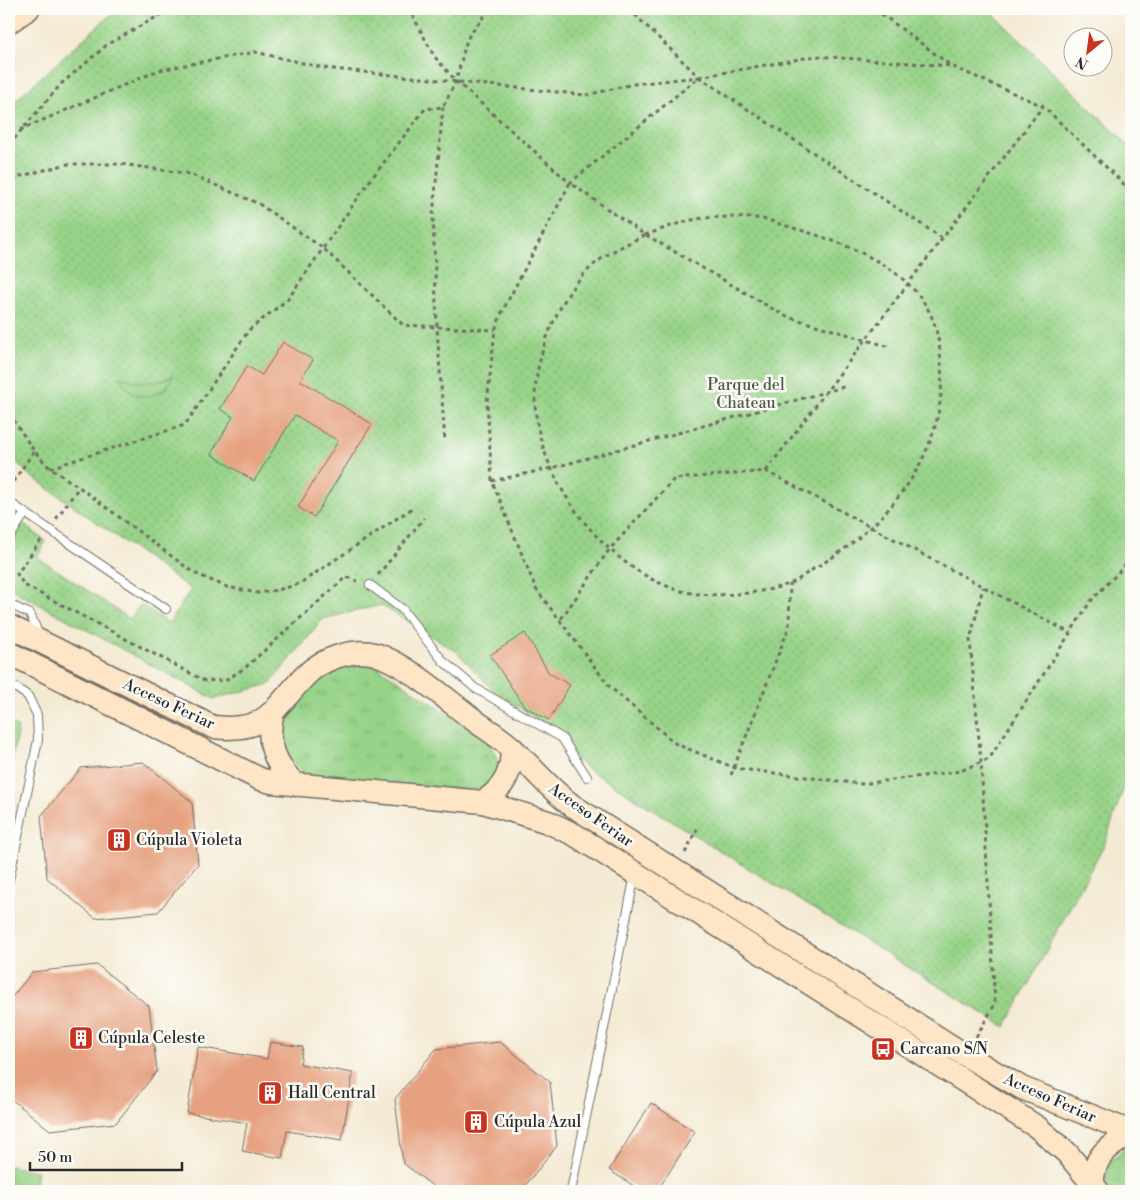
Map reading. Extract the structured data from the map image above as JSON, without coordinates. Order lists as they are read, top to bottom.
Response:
{
  "streets": {
    "main road": ["Acceso Feriar"]
  },
  "parks": ["Parque del Chateau"],
  "places": {
    "building": [
      "Cúpula Violeta",
      "Cúpula Celeste",
      "Hall Central",
      "Cúpula Azul"
    ],
    "bus stop": ["Carcano S/N"]
  },
  "scale_bar": "50 m",
  "north": "bottom left"
}
